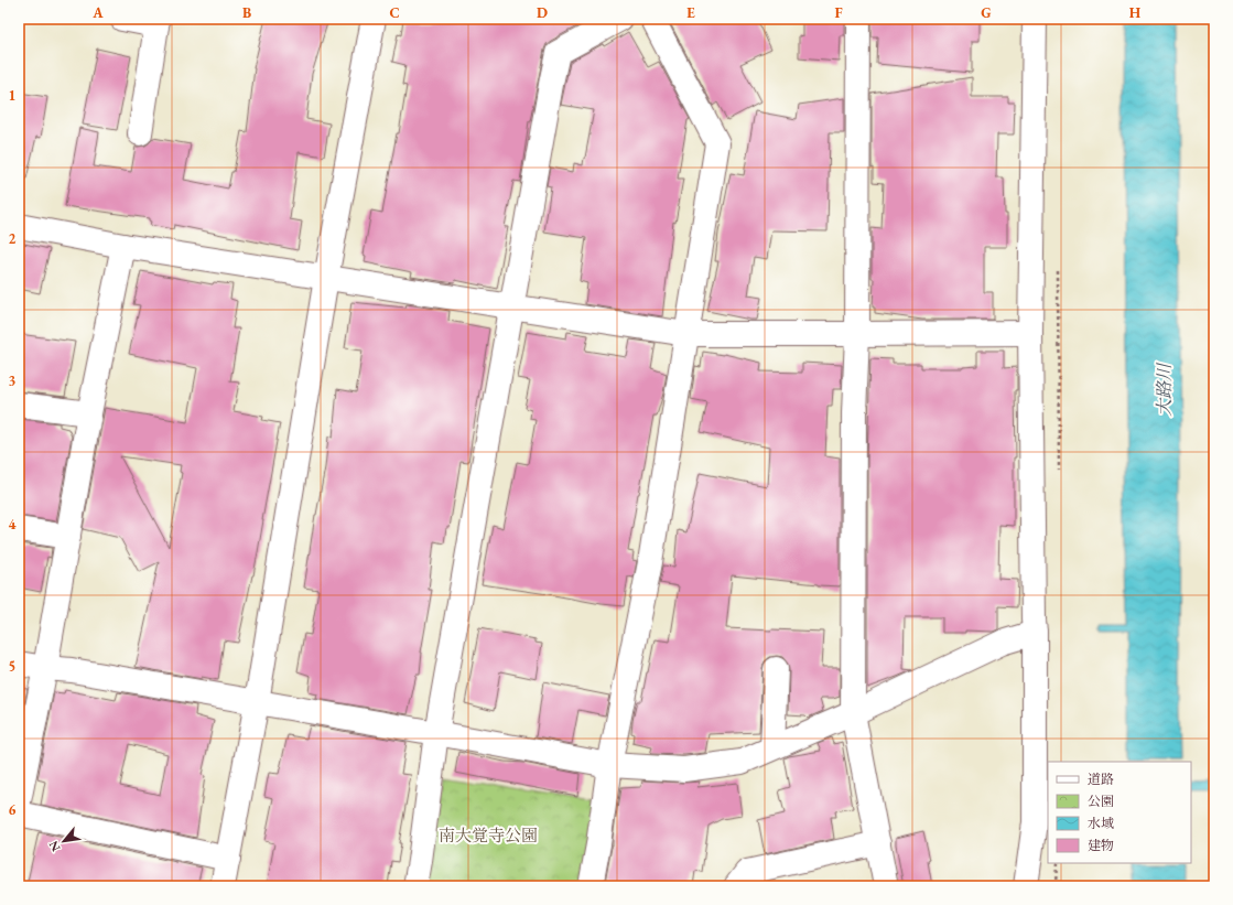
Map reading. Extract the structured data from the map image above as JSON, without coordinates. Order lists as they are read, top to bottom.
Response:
{
  "water": ["大路川"],
  "parks": ["南大覚寺公園"],
  "legend": [
    "道路",
    "公園",
    "水域",
    "建物"
  ],
  "north": "bottom left",
  "grid": {
    "columns": [
      "A",
      "B",
      "C",
      "D",
      "E",
      "F",
      "G",
      "H"
    ],
    "rows": [
      "1",
      "2",
      "3",
      "4",
      "5",
      "6"
    ]
  }
}
